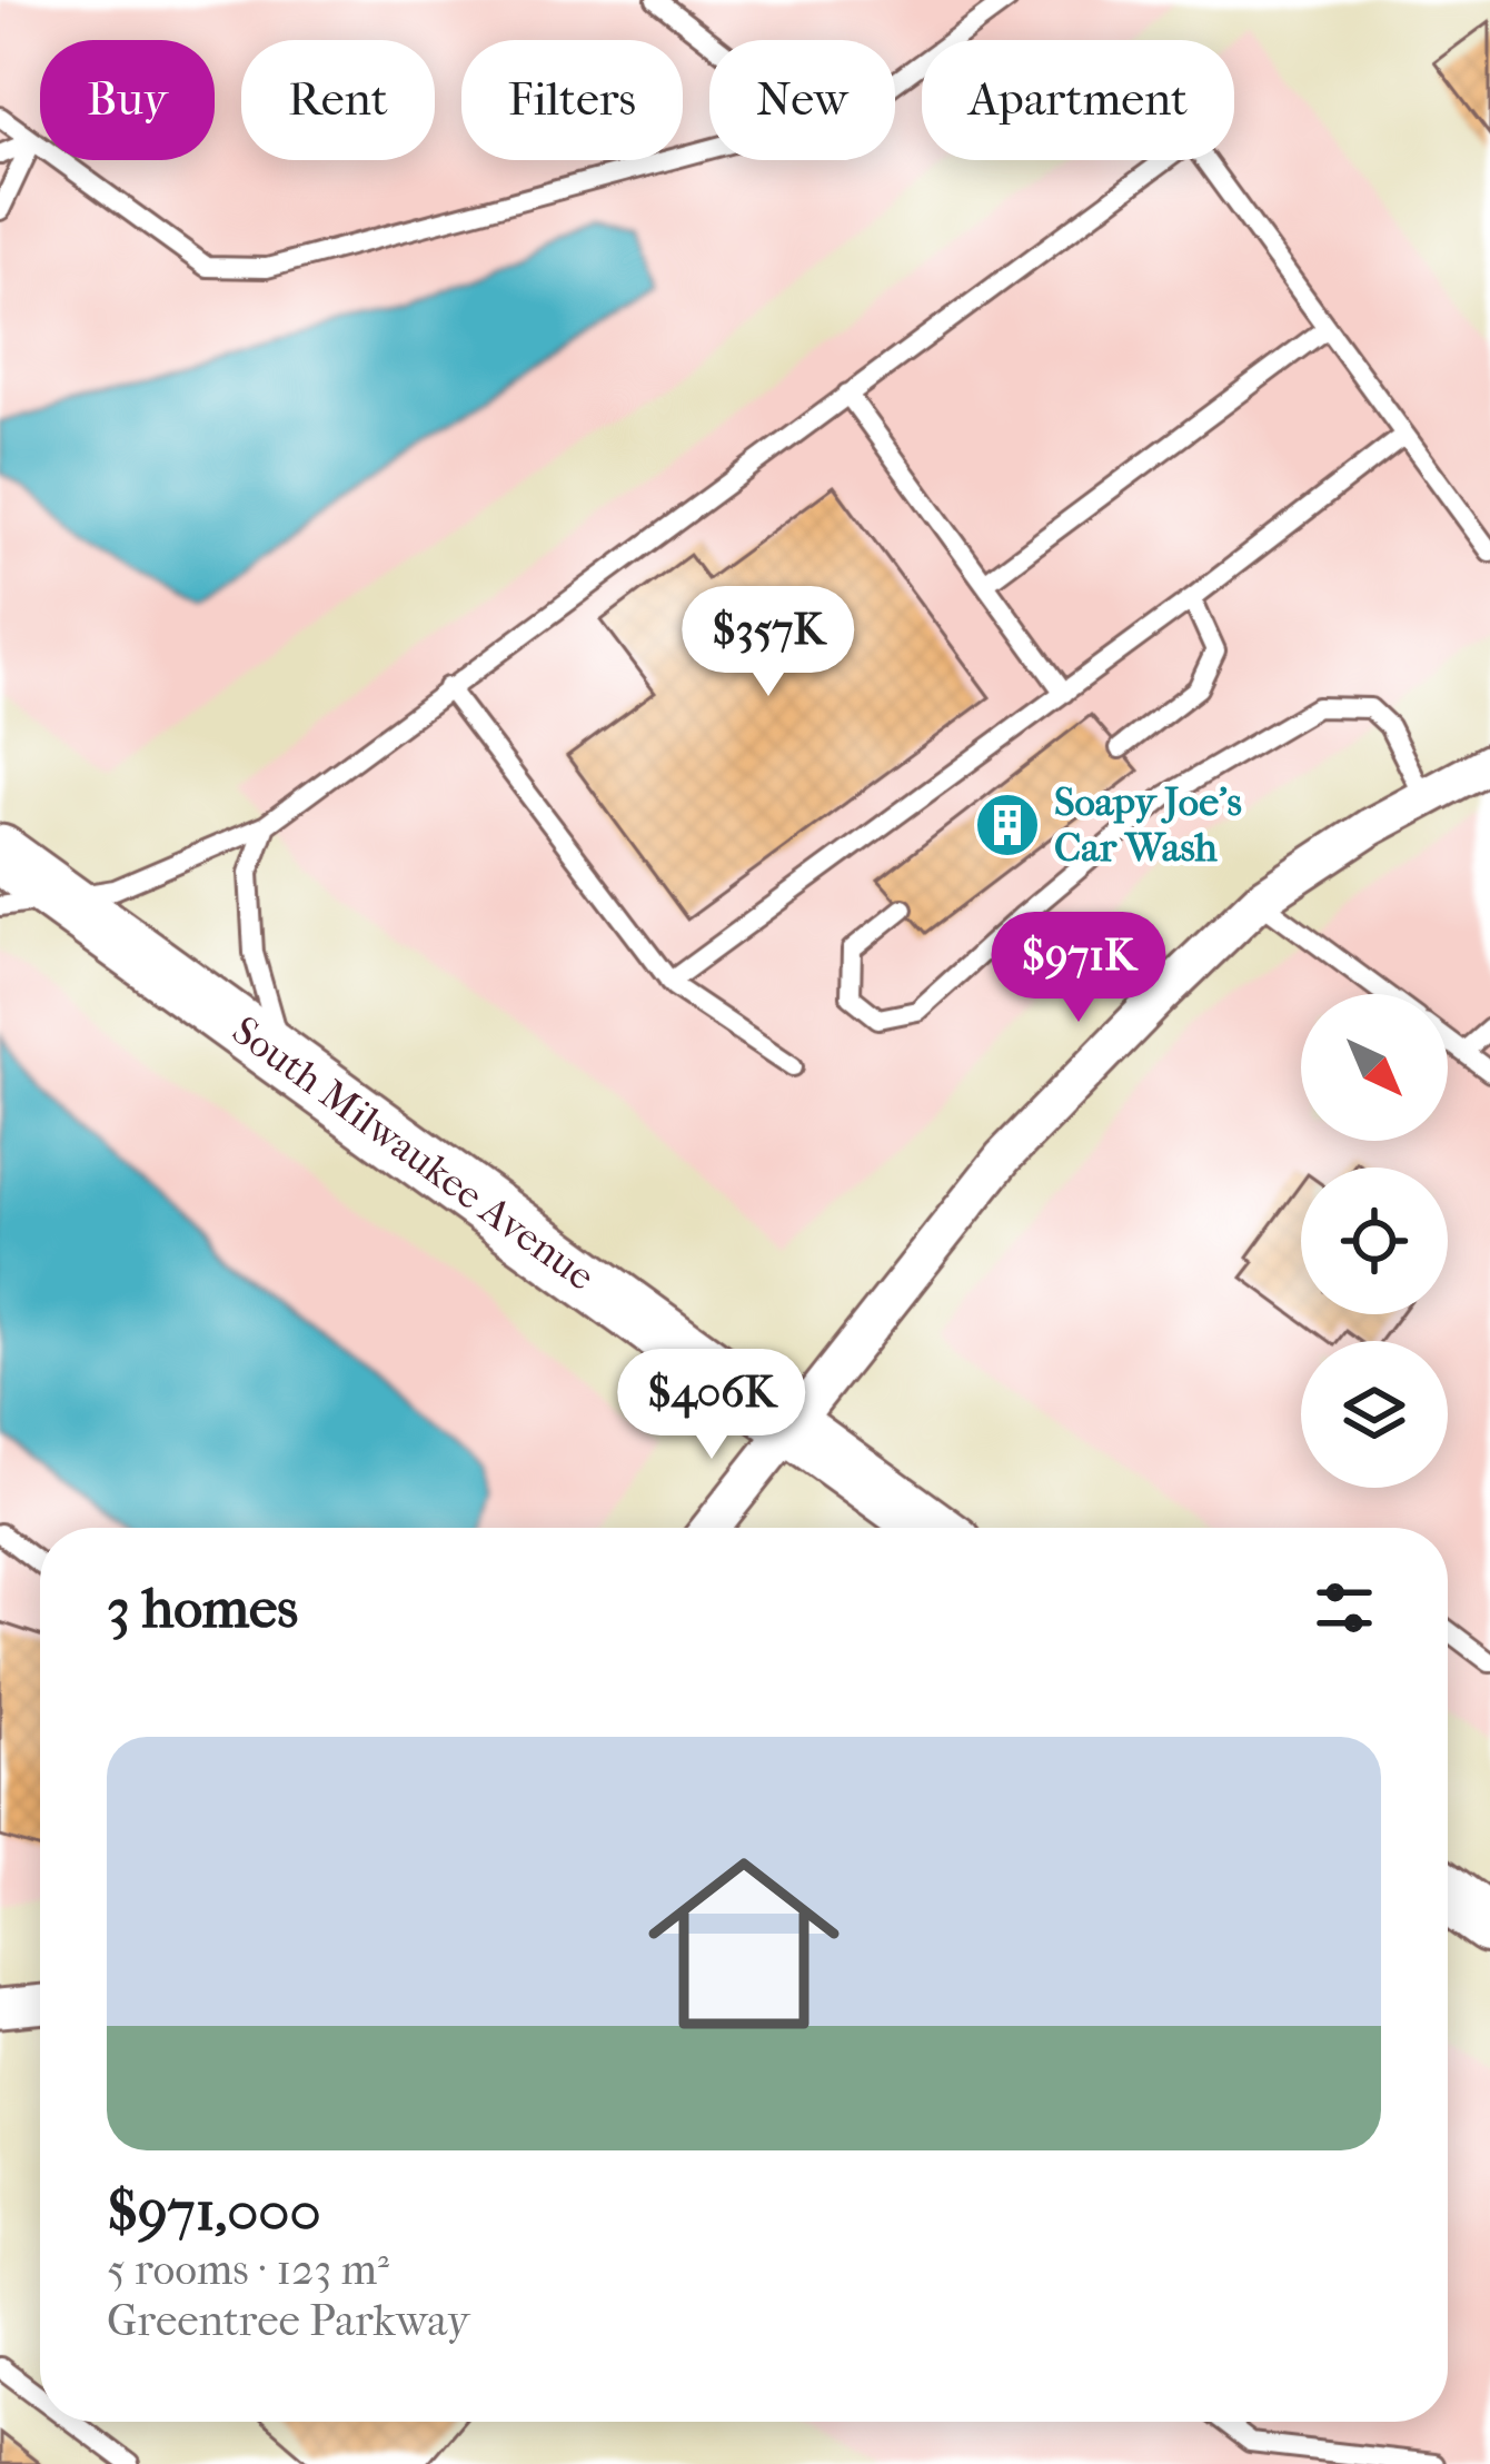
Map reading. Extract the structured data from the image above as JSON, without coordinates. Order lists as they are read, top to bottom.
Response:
{
  "streets": {
    "main road": ["South Milwaukee Avenue"]
  },
  "places": {
    "building": ["Soapy Joe's Car Wash"]
  },
  "north": "bottom right",
  "page": {
    "chip": [
      "Buy",
      "Rent",
      "Filters",
      "New",
      "Apartment"
    ],
    "price": ["$357K", "$971K", "$406K"],
    "heading": "3 homes",
    "list": [
      {
        "name": "$971,000",
        "note": "5 rooms · 123 m² · Greentree Parkway"
      }
    ]
  }
}
